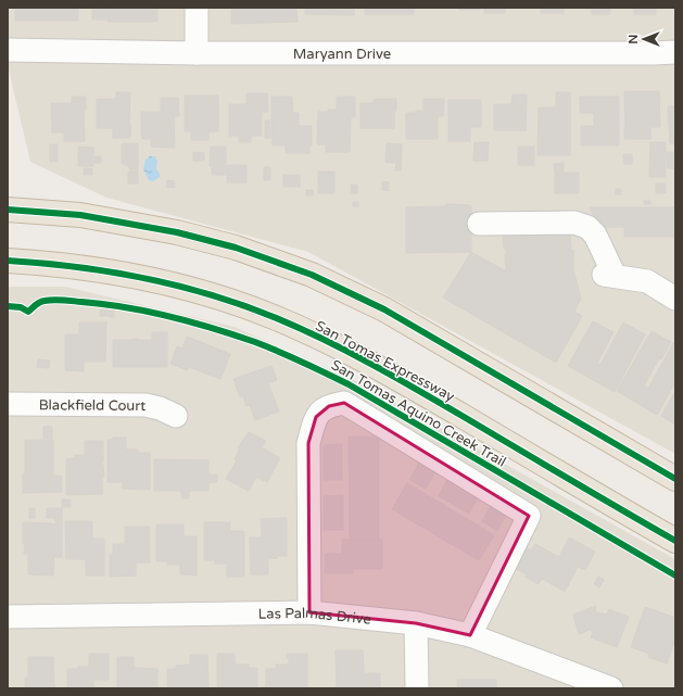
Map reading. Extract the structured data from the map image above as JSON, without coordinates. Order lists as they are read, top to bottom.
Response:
{
  "streets": {
    "highway": ["San Tomas Expressway"],
    "street": ["Maryann Drive", "Blackfield Court", "Las Palmas Drive"],
    "cycle path": ["San Tomas Aquino Creek Trail"]
  },
  "north": "left"
}
